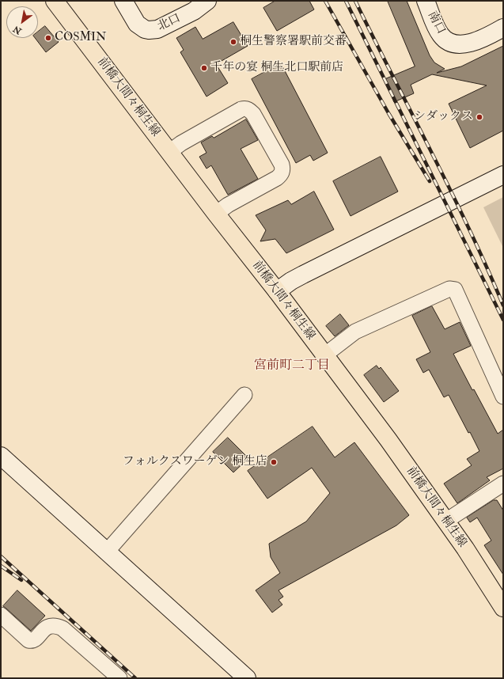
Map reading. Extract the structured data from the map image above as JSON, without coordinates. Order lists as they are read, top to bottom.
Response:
{
  "streets": {
    "main road": ["前橋大間々桐生線"],
    "street": ["北口", "南口"]
  },
  "districts": ["宮前町二丁目"],
  "places": [
    "COSMIN",
    "桐生警察署駅前交番",
    "千年の宴 桐生北口駅前店",
    "シダックス",
    "フォルクスワーゲン 桐生店"
  ],
  "north": "bottom left"
}
